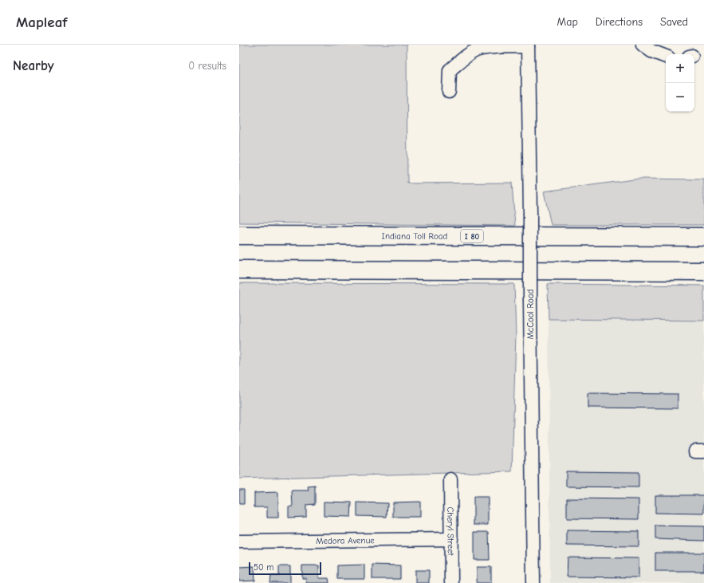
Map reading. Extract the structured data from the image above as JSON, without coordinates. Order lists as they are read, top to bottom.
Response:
{
  "streets": {
    "highway": ["Indiana Toll Road", "I 80"],
    "street": ["McCool Road", "Cheryl Street", "Medora Avenue"]
  },
  "crossings": [
    ["Cheryl Street", "Medora Avenue"]
  ],
  "scale_bar": "50 m",
  "page": {
    "header": "Mapleaf",
    "nav": ["Map", "Directions", "Saved"],
    "heading": ["Nearby", "0 results"],
    "map_buttons": ["+", "−"],
    "scale": "50 m"
  }
}
